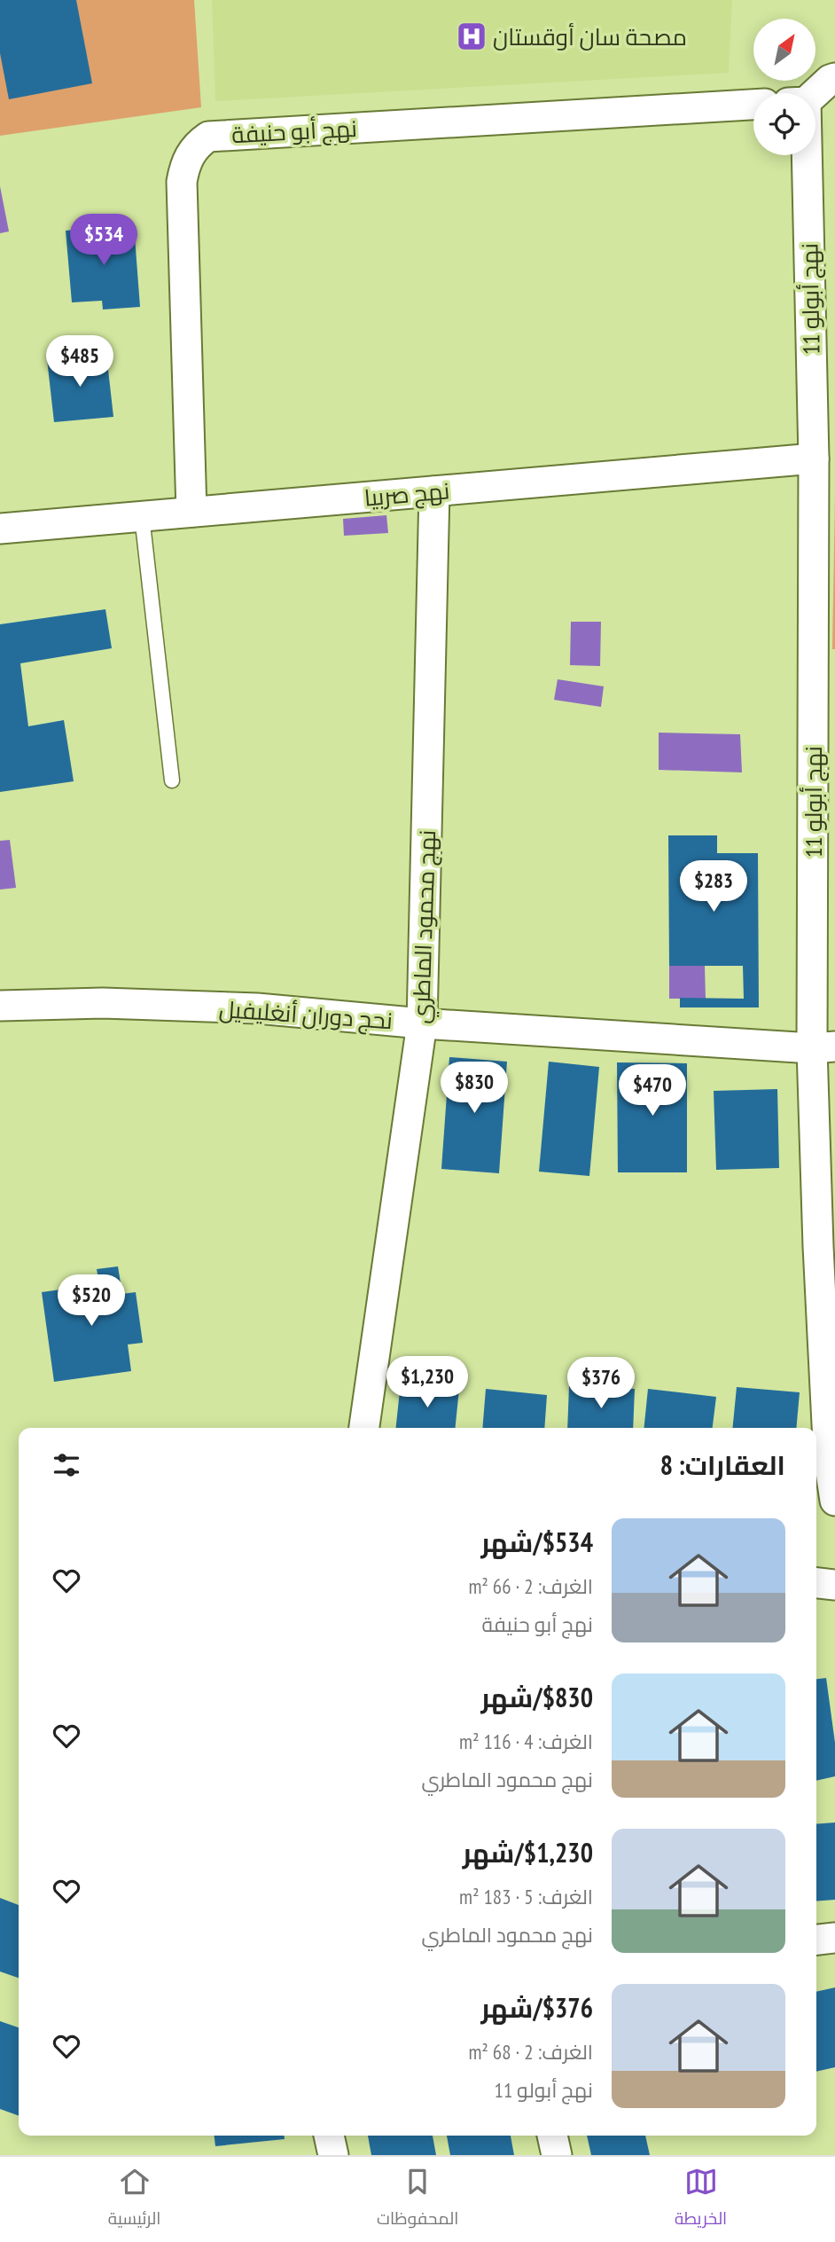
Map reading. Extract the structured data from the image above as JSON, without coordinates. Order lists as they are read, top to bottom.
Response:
{
  "streets": {
    "street": [
      "نهج أبو حنيفة",
      "نهج أبولو 11",
      "نهج صربيا",
      "نهج محمود الماطري",
      "نحج دوران أنغليفيل"
    ]
  },
  "crossings": [
    ["نهج أبو حنيفة", "نهج صربيا"],
    ["نهج أبولو 11", "نهج صربيا"],
    ["نهج أبولو 11", "نحج دوران أنغليفيل"],
    ["نهج صربيا", "نهج محمود الماطري"],
    ["نهج محمود الماطري", "نحج دوران أنغليفيل"]
  ],
  "places": {
    "hospital": ["مصحة سان أوقستان"]
  },
  "north": "top right",
  "page": {
    "price": [
      "$534",
      "$485",
      "$283",
      "$830",
      "$470",
      "$520",
      "$1,230",
      "$376"
    ],
    "heading": "العقارات: 8",
    "list": [
      {
        "name": "$534/شهر",
        "note": "الغرف: 2 · 66 m² · نهج أبو حنيفة"
      },
      {
        "name": "$830/شهر",
        "note": "الغرف: 4 · 116 m² · نهج محمود الماطري"
      },
      {
        "name": "$1,230/شهر",
        "note": "الغرف: 5 · 183 m² · نهج محمود الماطري"
      },
      {
        "name": "$376/شهر",
        "note": "الغرف: 2 · 68 m² · نهج أبولو 11"
      }
    ],
    "tabs": ["الخريطة", "المحفوظات", "الرئيسية"]
  }
}
